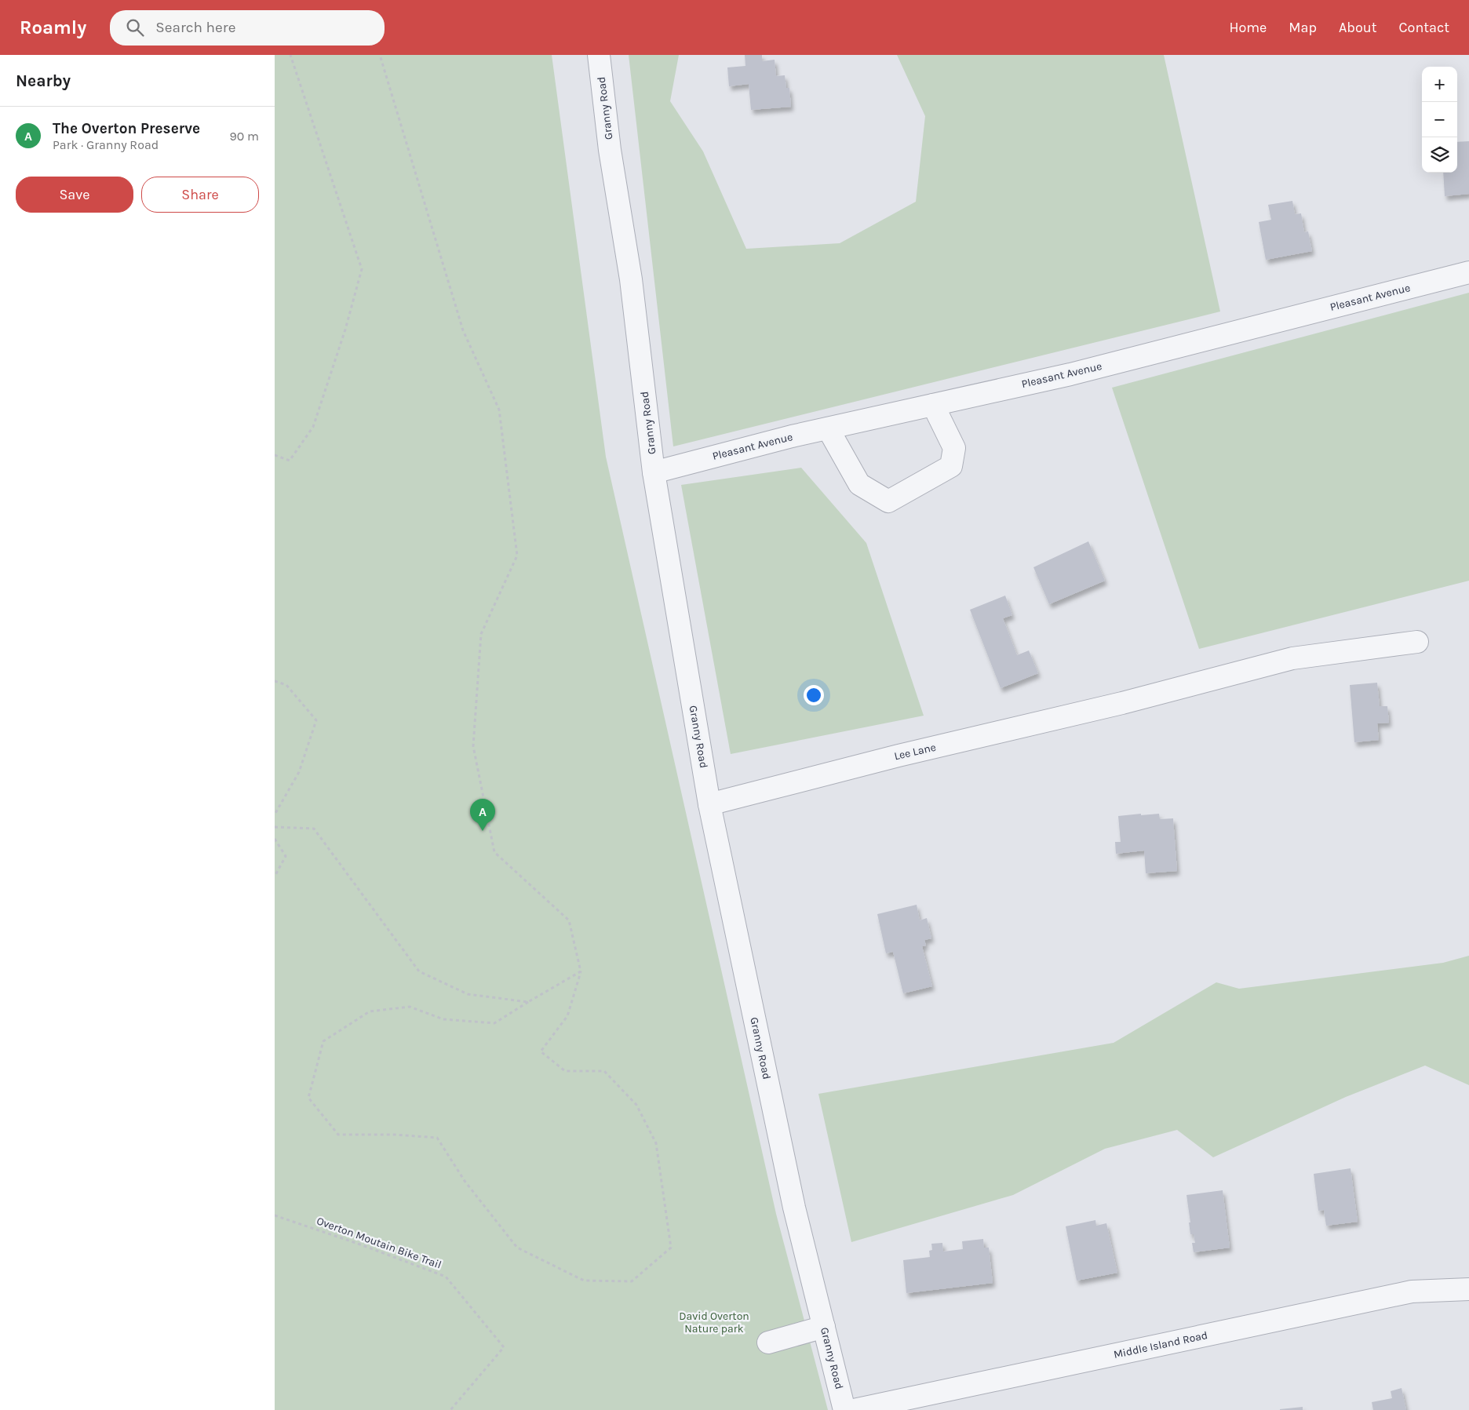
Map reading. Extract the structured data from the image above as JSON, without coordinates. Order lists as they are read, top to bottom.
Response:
{
  "streets": {
    "street": [
      "Granny Road",
      "Pleasant Avenue",
      "Lee Lane",
      "Middle Island Road"
    ],
    "path": ["Overton Moutain Bike Trail"]
  },
  "crossings": [
    ["Granny Road", "Pleasant Avenue"],
    ["Granny Road", "Lee Lane"]
  ],
  "parks": ["David Overton Nature park"],
  "page": {
    "header": "Roamly",
    "search": "Search here",
    "nav": [
      "Home",
      "Map",
      "About",
      "Contact"
    ],
    "heading": "Nearby",
    "map_buttons": ["+", "−"],
    "list": [
      {
        "mark": "A",
        "name": "The Overton Preserve",
        "note": "Park · Granny Road",
        "value": "90 m"
      }
    ],
    "buttons": ["Save", "Share"],
    "pins": "A"
  }
}
